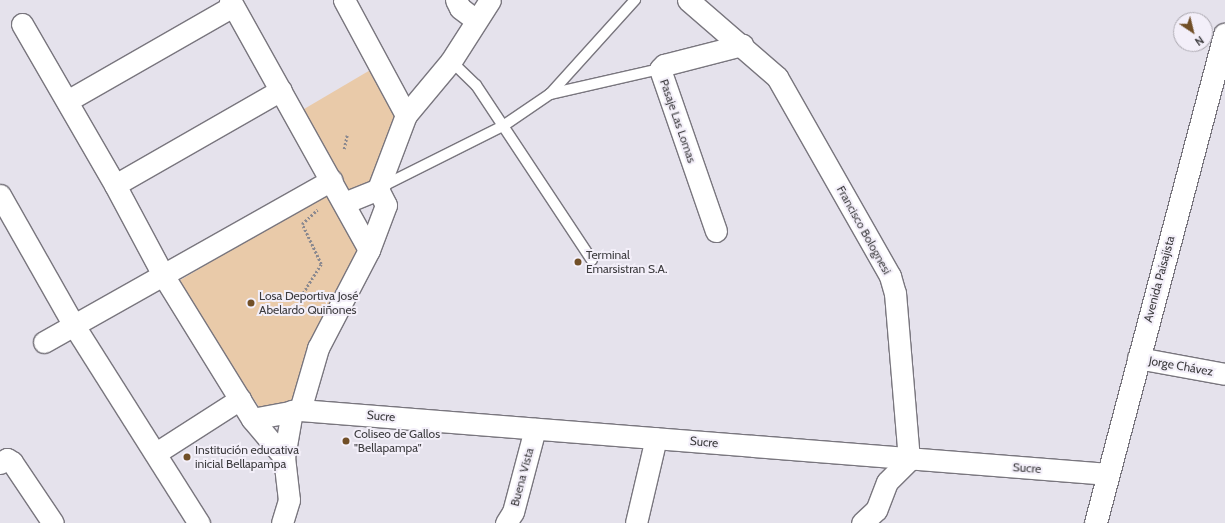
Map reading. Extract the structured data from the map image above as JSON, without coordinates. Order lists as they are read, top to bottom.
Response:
{
  "streets": {
    "main road": ["Avenida Paisajista"],
    "street": [
      "Pasaje Las Lomas",
      "Francisco Bolognesi",
      "Jorge Chávez",
      "Sucre",
      "Buena Vista"
    ]
  },
  "crossings": [
    ["Pasaje Las Lomas", "Francisco Bolognesi"],
    ["Francisco Bolognesi", "Sucre"],
    ["Avenida Paisajista", "Jorge Chávez"],
    ["Avenida Paisajista", "Sucre"],
    ["Sucre", "Buena Vista"]
  ],
  "places": [
    "Terminal Emarsistran S.A.",
    "Losa Deportiva José Abelardo Quiñones",
    "Coliseo de Gallos \"Bellapampa\"",
    "Institución educativa inicial Bellapampa"
  ],
  "north": "bottom right"
}
